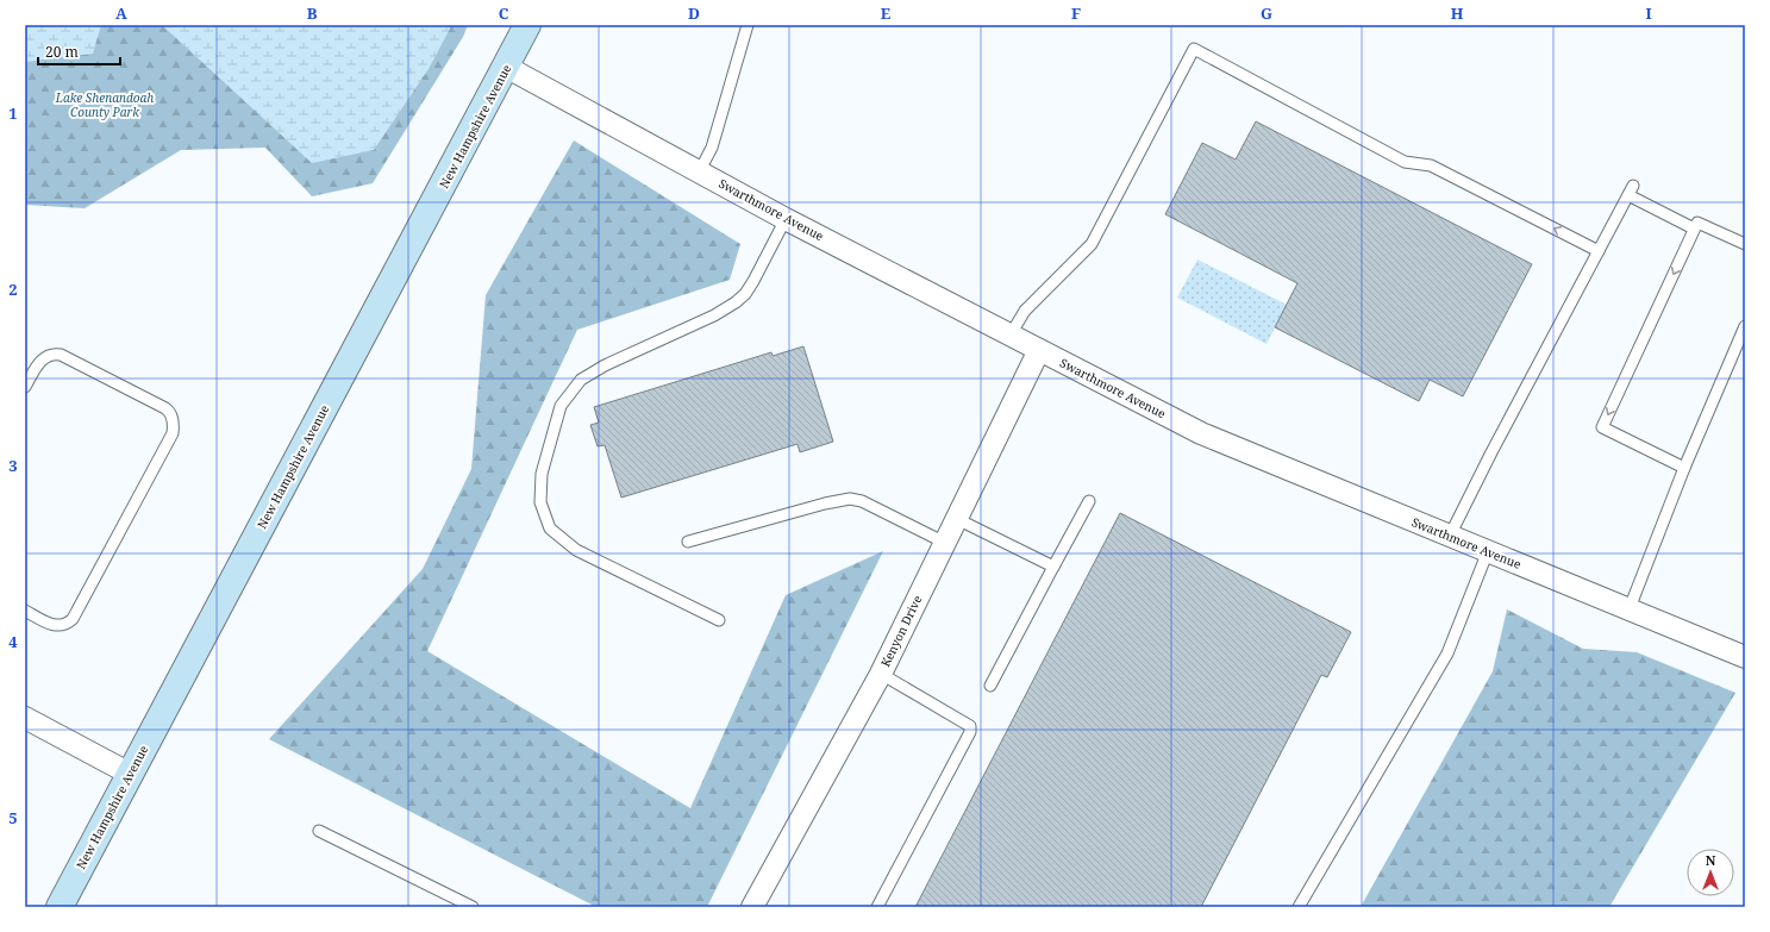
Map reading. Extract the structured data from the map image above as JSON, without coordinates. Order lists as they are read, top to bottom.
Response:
{
  "streets": {
    "main road": ["New Hampshire Avenue"],
    "street": ["Swarthmore Avenue", "Kenyon Drive"]
  },
  "crossings": [
    ["New Hampshire Avenue", "Swarthmore Avenue"],
    ["Swarthmore Avenue", "Kenyon Drive"]
  ],
  "parks": ["Lake Shenandoah County Park"],
  "scale_bar": "20 m",
  "north": "top",
  "grid": {
    "columns": [
      "A",
      "B",
      "C",
      "D",
      "E",
      "F",
      "G",
      "H",
      "I"
    ],
    "rows": [
      "1",
      "2",
      "3",
      "4",
      "5"
    ]
  }
}
